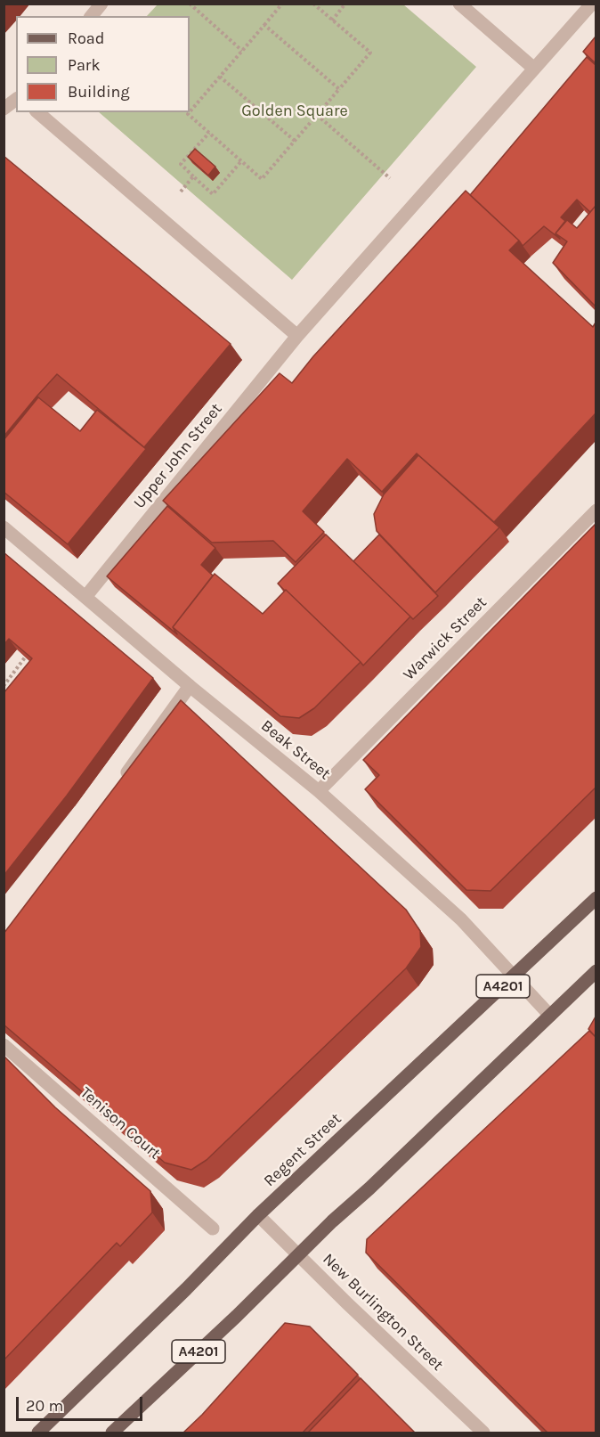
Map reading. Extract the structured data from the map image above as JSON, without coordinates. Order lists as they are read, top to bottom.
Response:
{
  "streets": {
    "main road": ["A4201", "Regent Street"],
    "street": [
      "Upper John Street",
      "Warwick Street",
      "Beak Street",
      "Tenison Court",
      "New Burlington Street"
    ]
  },
  "crossings": [
    ["Upper John Street", "Beak Street"],
    ["Warwick Street", "Beak Street"],
    ["Beak Street", "A4201"],
    ["Beak Street", "Regent Street"],
    ["A4201", "New Burlington Street"],
    ["Regent Street", "New Burlington Street"]
  ],
  "parks": ["Golden Square"],
  "legend": ["Road", "Park", "Building"],
  "scale_bar": "20 m"
}
